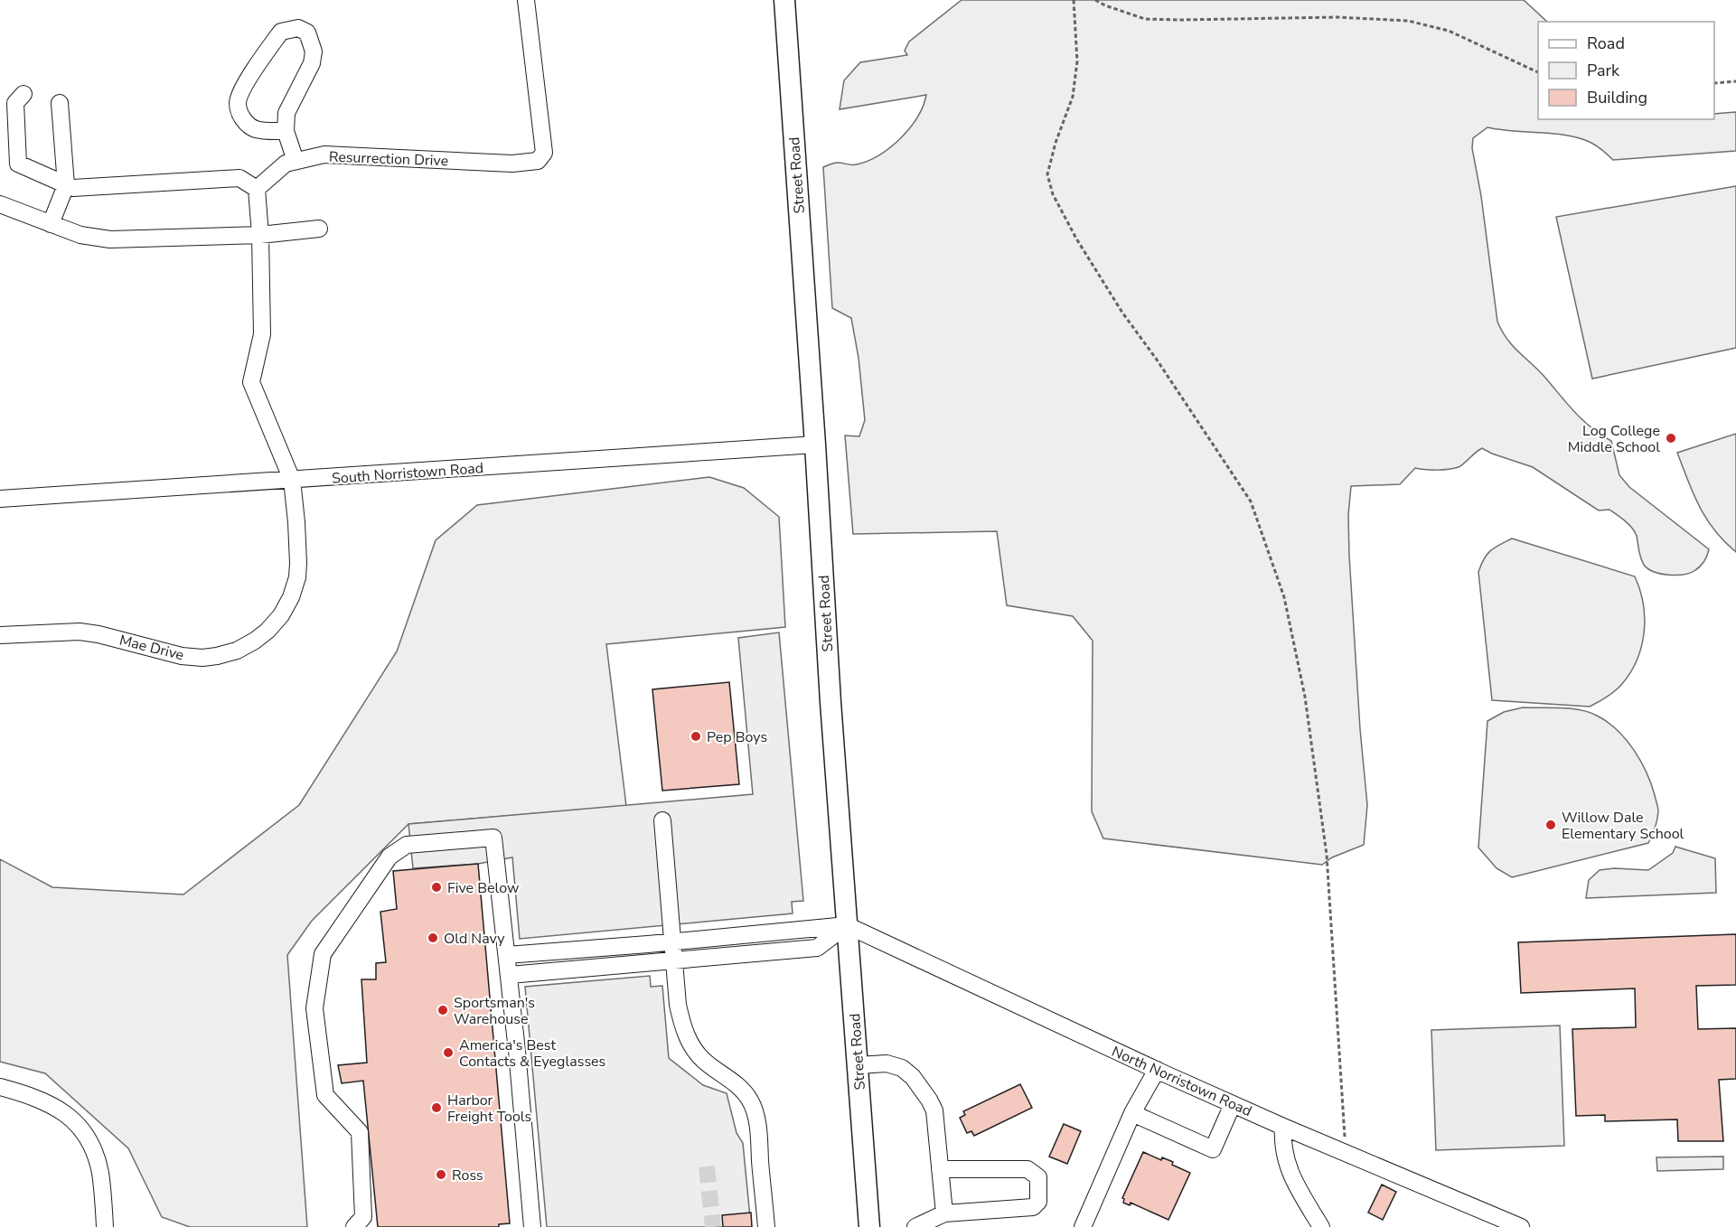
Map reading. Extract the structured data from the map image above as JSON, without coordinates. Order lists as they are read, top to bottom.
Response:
{
  "streets": {
    "main road": ["Street Road"],
    "street": [
      "Resurrection Drive",
      "South Norristown Road",
      "Mae Drive",
      "North Norristown Road"
    ]
  },
  "crossings": [
    ["Street Road", "South Norristown Road"],
    ["Street Road", "North Norristown Road"],
    ["South Norristown Road", "Mae Drive"]
  ],
  "places": [
    "Log College Middle School",
    "Pep Boys",
    "Willow Dale Elementary School",
    "Five Below",
    "Old Navy",
    "Sportsman's Warehouse",
    "America's Best Contacts & Eyeglasses",
    "Harbor Freight Tools",
    "Ross"
  ],
  "legend": ["Road", "Park", "Building"]
}
